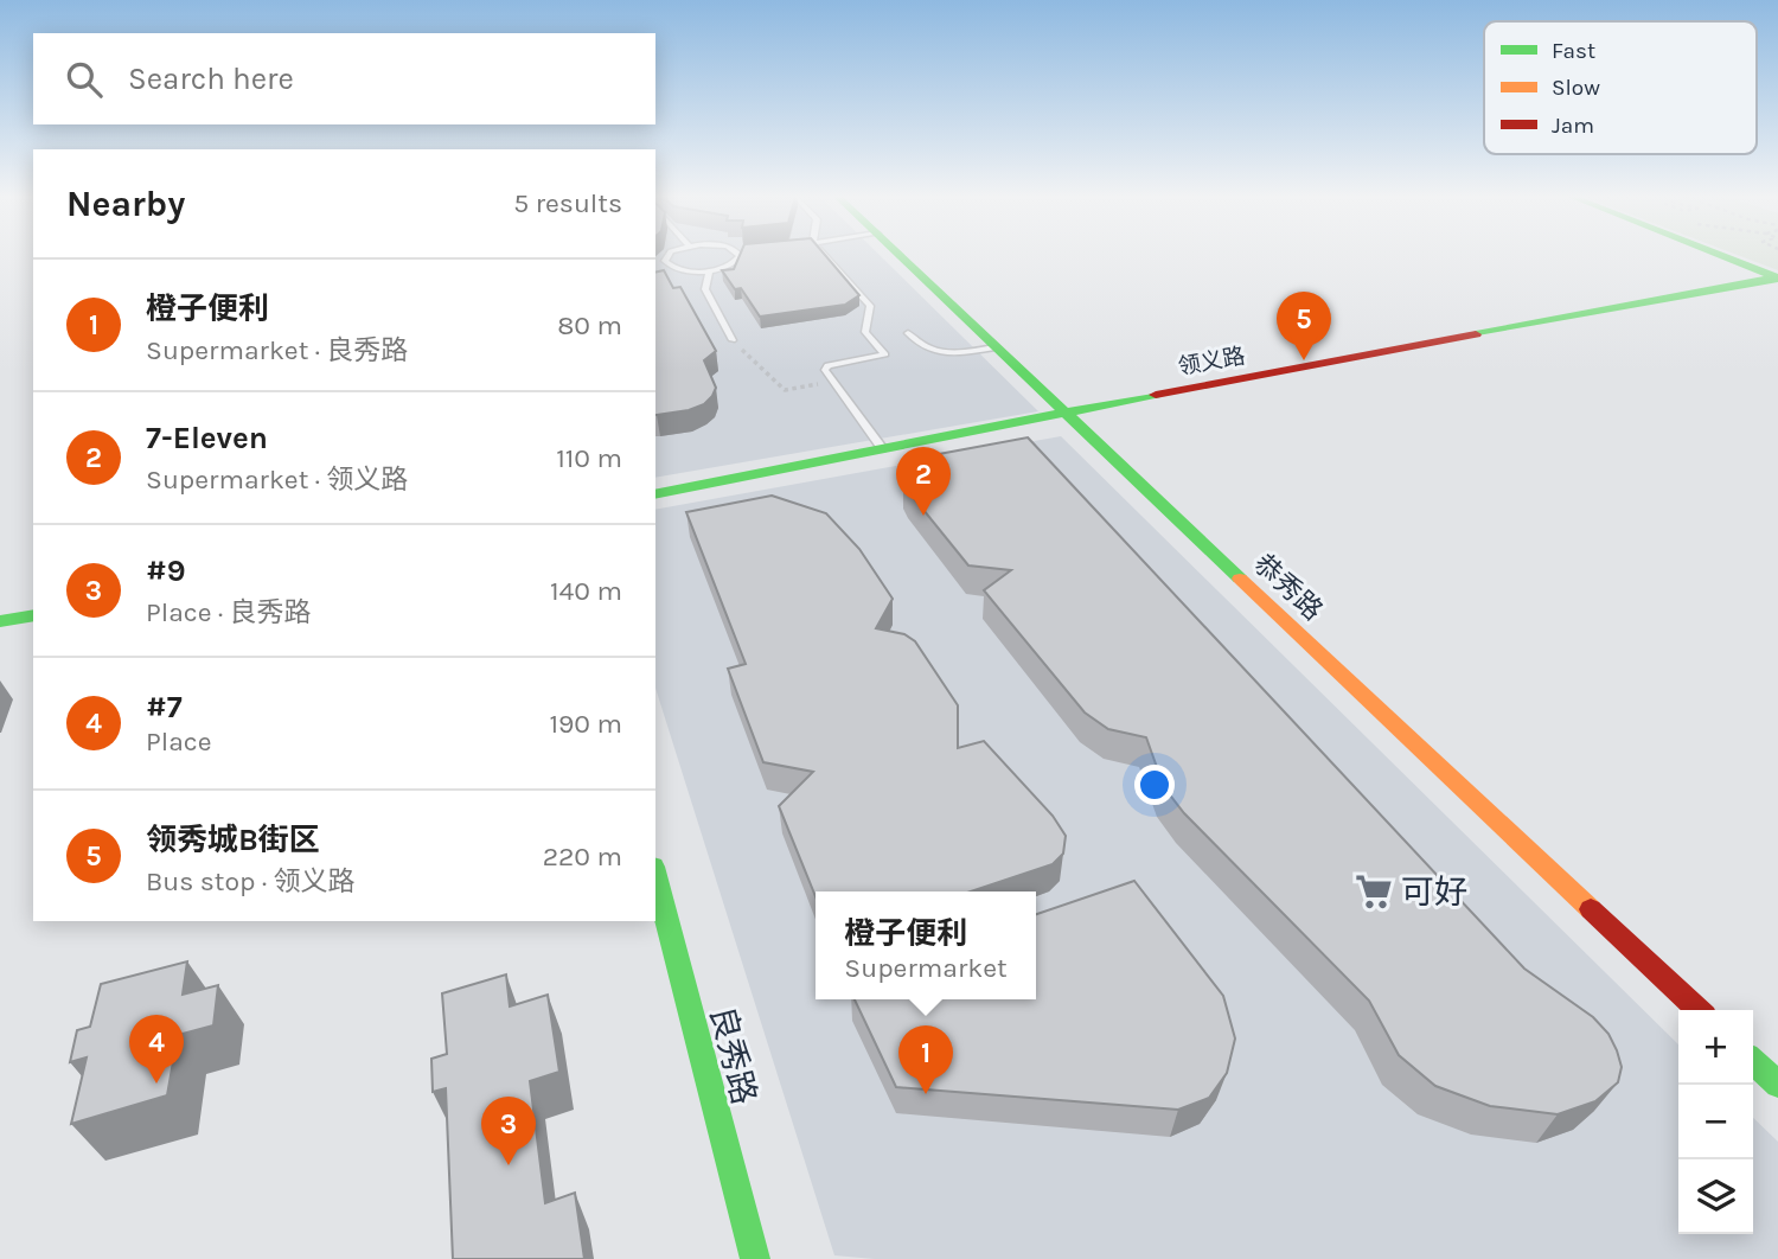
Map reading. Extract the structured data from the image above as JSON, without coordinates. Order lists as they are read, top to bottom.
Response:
{
  "streets": {
    "street": ["领义路", "恭秀路", "良秀路"]
  },
  "crossings": [
    ["领义路", "恭秀路"]
  ],
  "places": {
    "supermarket": ["可好"]
  },
  "legend": ["Fast", "Slow", "Jam"],
  "page": {
    "search": "Search here",
    "heading": ["Nearby", "5 results"],
    "list": [
      {
        "mark": "1",
        "name": "橙子便利",
        "note": "Supermarket · 良秀路",
        "value": "80 m"
      },
      {
        "mark": "2",
        "name": "7-Eleven",
        "note": "Supermarket · 领义路",
        "value": "110 m"
      },
      {
        "mark": "3",
        "name": "#9",
        "note": "Place · 良秀路",
        "value": "140 m"
      },
      {
        "mark": "4",
        "name": "#7",
        "note": "Place",
        "value": "190 m"
      },
      {
        "mark": "5",
        "name": "领秀城B街区",
        "note": "Bus stop · 领义路",
        "value": "220 m"
      }
    ],
    "pins": [
      "5",
      "2",
      "4",
      "1",
      "3"
    ],
    "popup": ["橙子便利", "Supermarket"],
    "map_buttons": ["+", "−"]
  }
}
